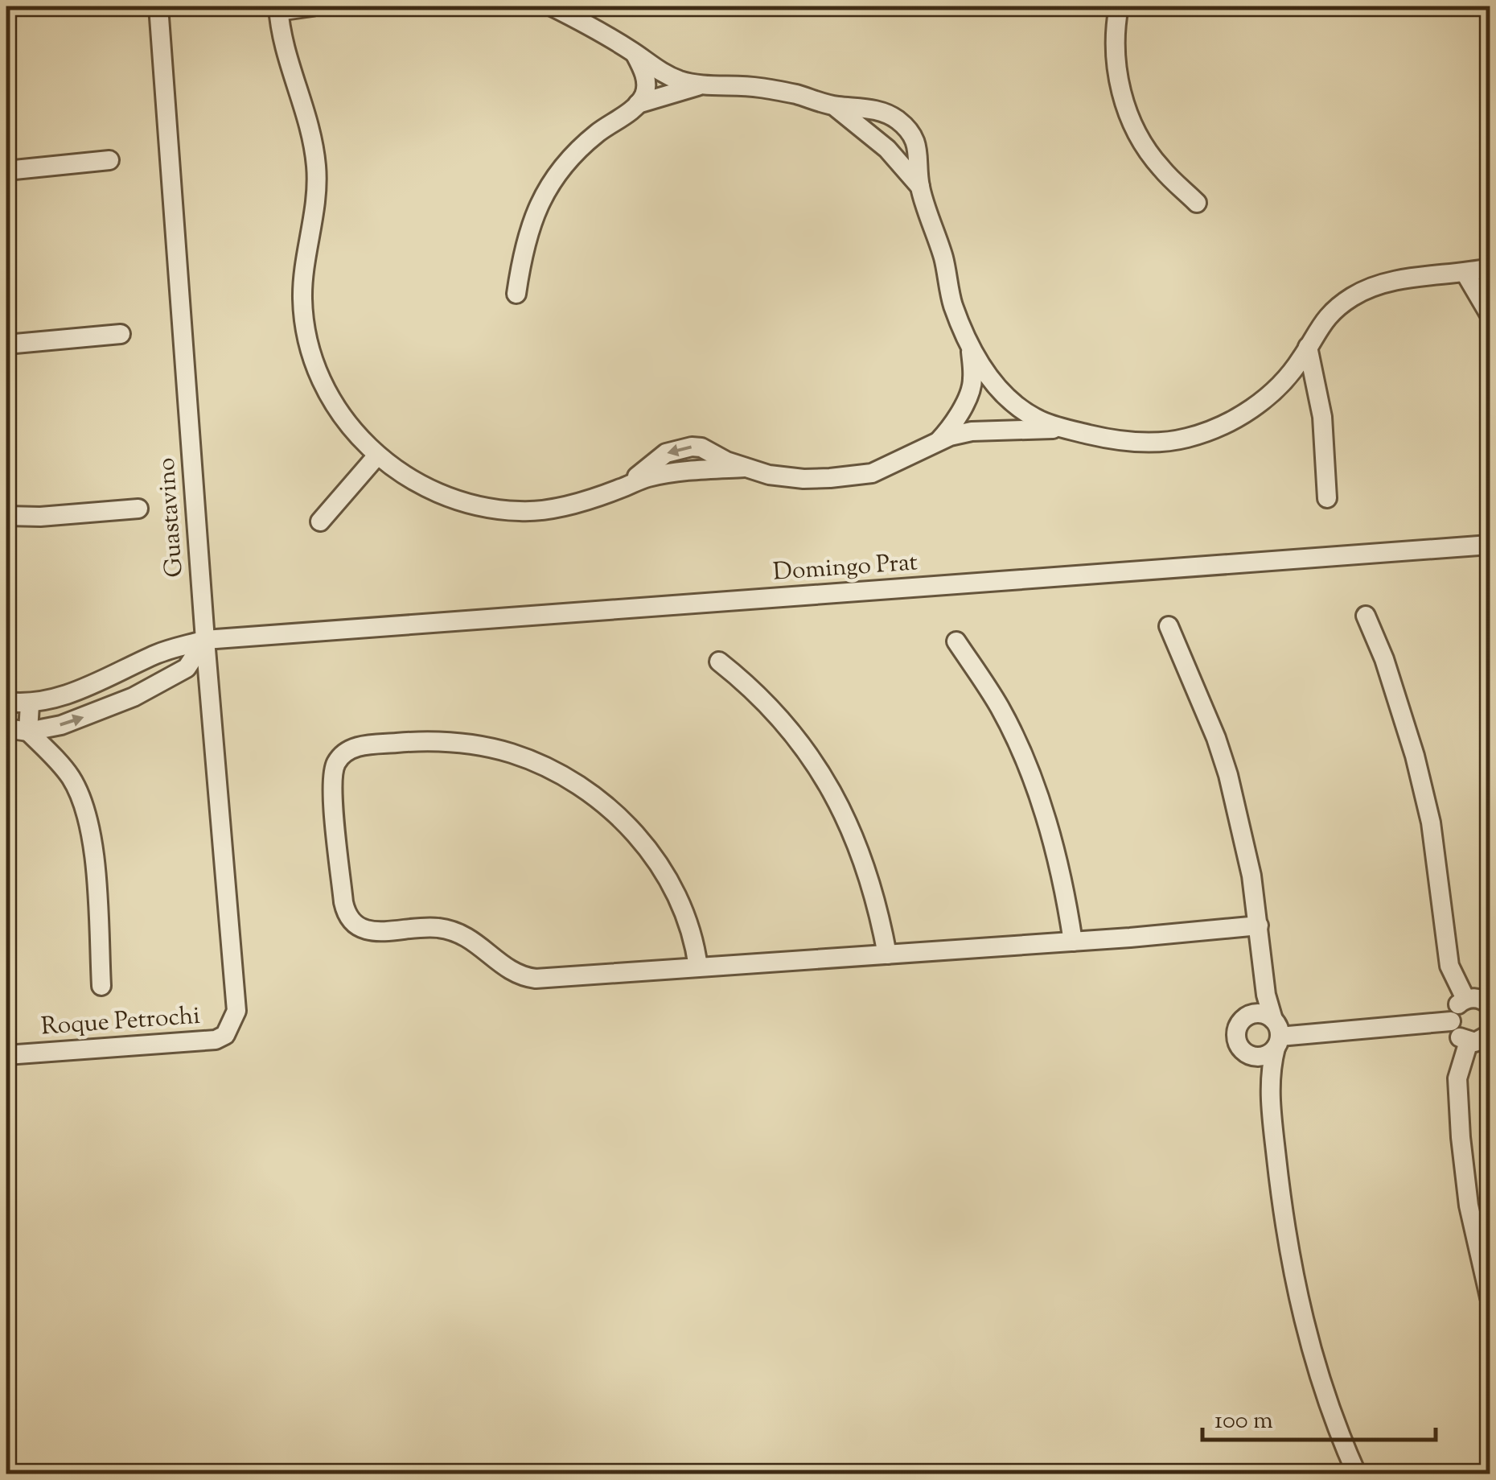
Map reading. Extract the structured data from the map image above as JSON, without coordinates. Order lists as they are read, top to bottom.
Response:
{
  "streets": {
    "street": ["Guastavino", "Domingo Prat", "Roque Petrochi"]
  },
  "crossings": [
    ["Guastavino", "Domingo Prat"],
    ["Guastavino", "Roque Petrochi"]
  ],
  "scale_bar": "100 m"
}
